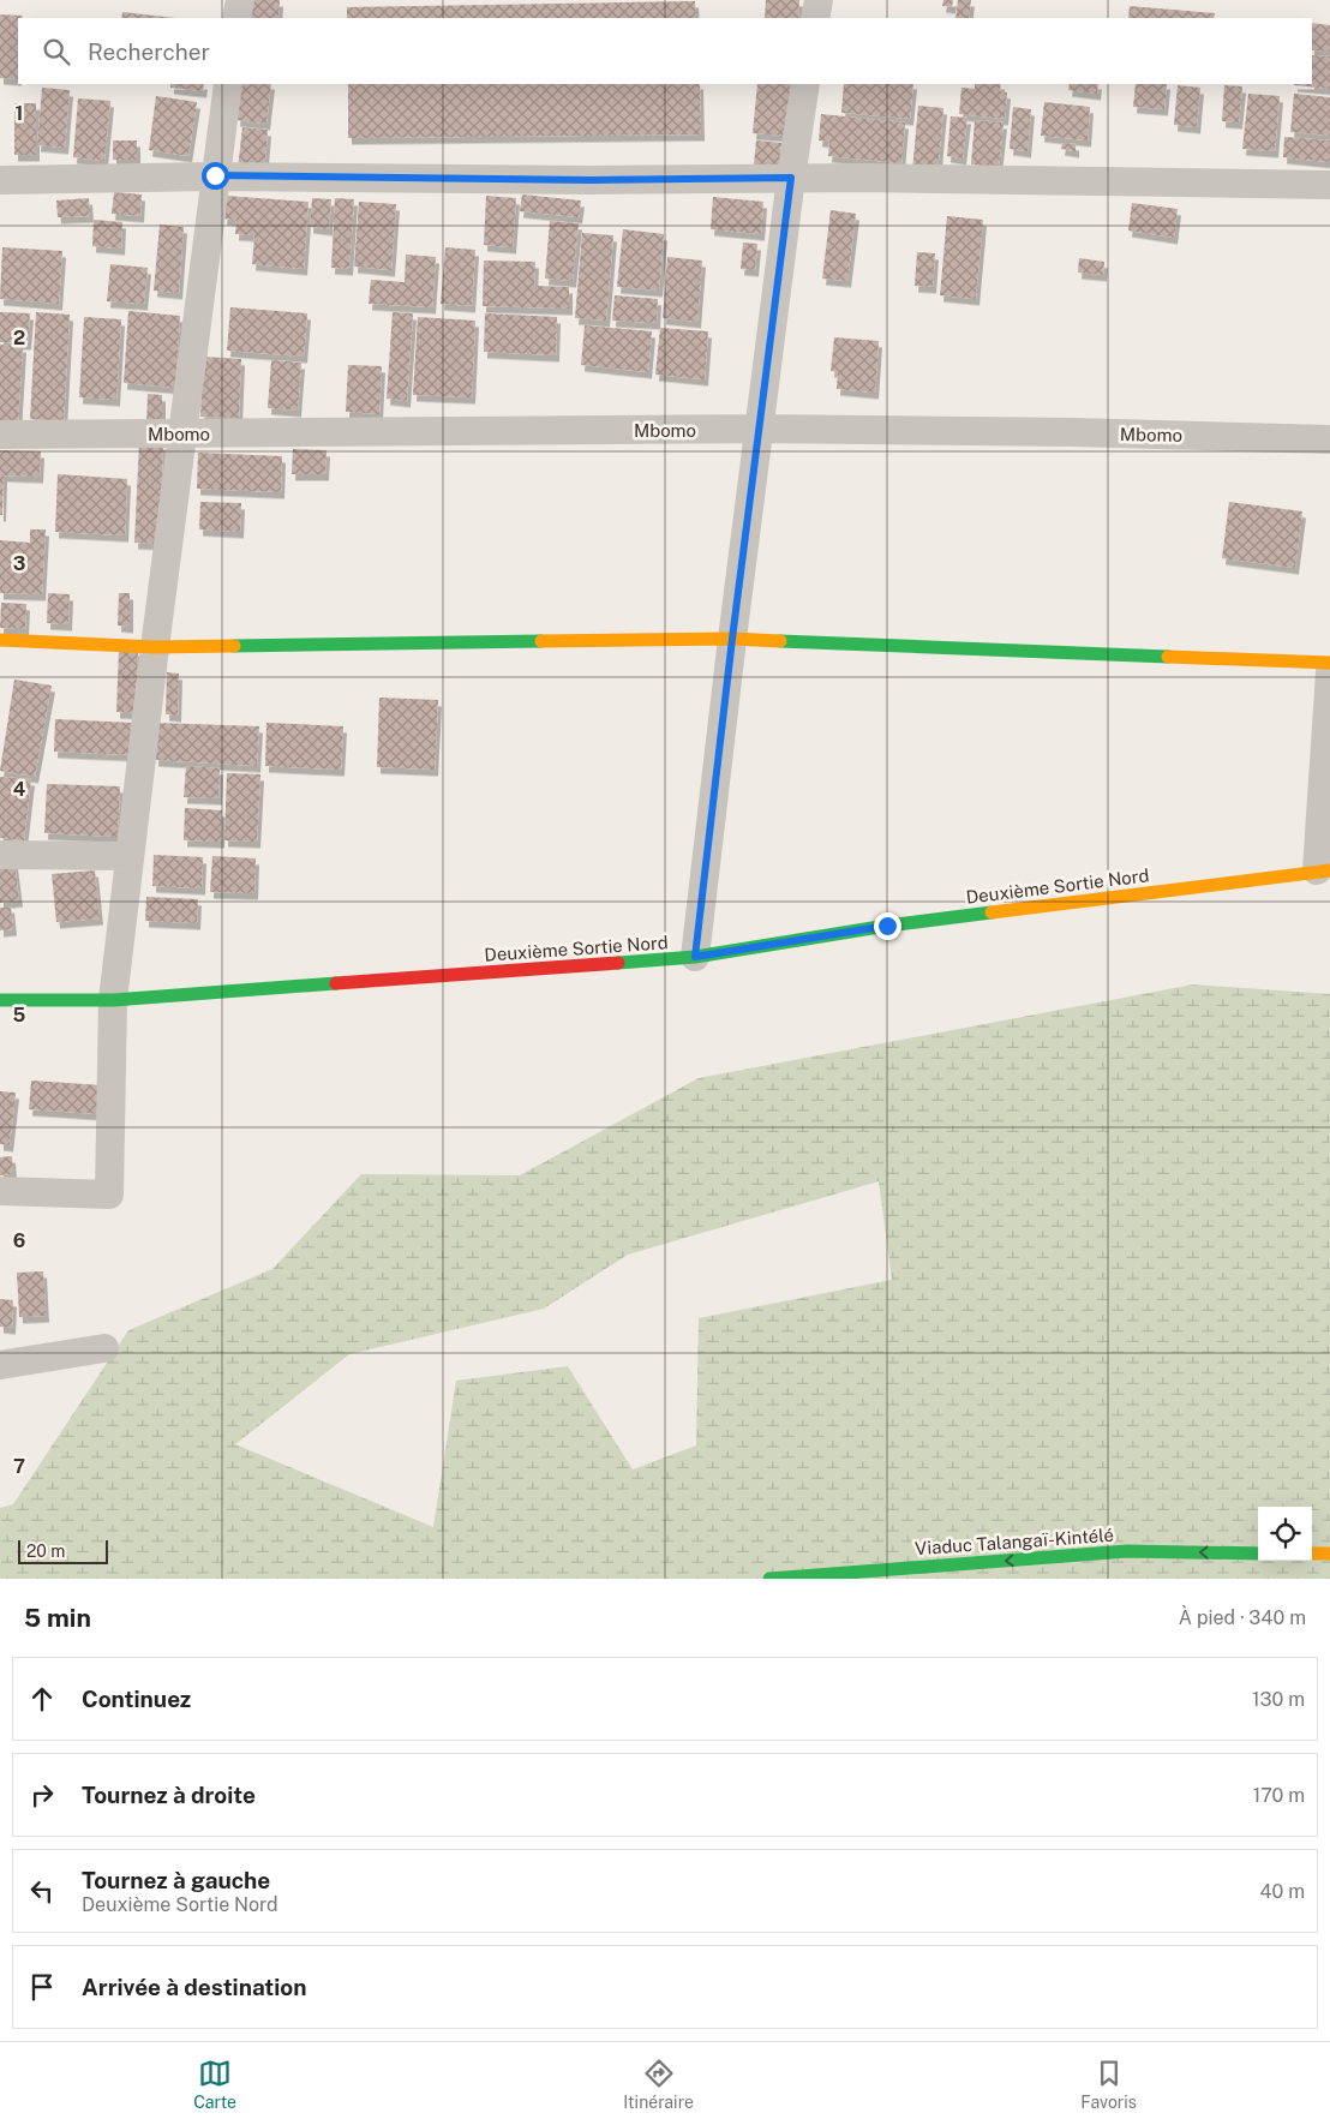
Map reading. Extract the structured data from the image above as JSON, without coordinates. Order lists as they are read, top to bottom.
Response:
{
  "streets": {
    "main road": ["Deuxième Sortie Nord", "Viaduc Talangaï-Kintélé"],
    "street": ["Mbomo"]
  },
  "one_way": ["Viaduc Talangaï-Kintélé"],
  "scale_bar": "20 m",
  "page": {
    "search": "Rechercher",
    "scale": "20 m",
    "heading": ["5 min", "À pied · 340 m"],
    "list": [
      ["Continuez", "130 m"],
      ["Tournez à droite", "170 m"],
      ["Tournez à gauche", "Deuxième Sortie Nord", "40 m"],
      "Arrivée à destination"
    ],
    "nav": ["Carte", "Itinéraire", "Favoris"]
  },
  "grid": {
    "rows": [
      "1",
      "2",
      "3",
      "4",
      "5",
      "6",
      "7"
    ]
  }
}
